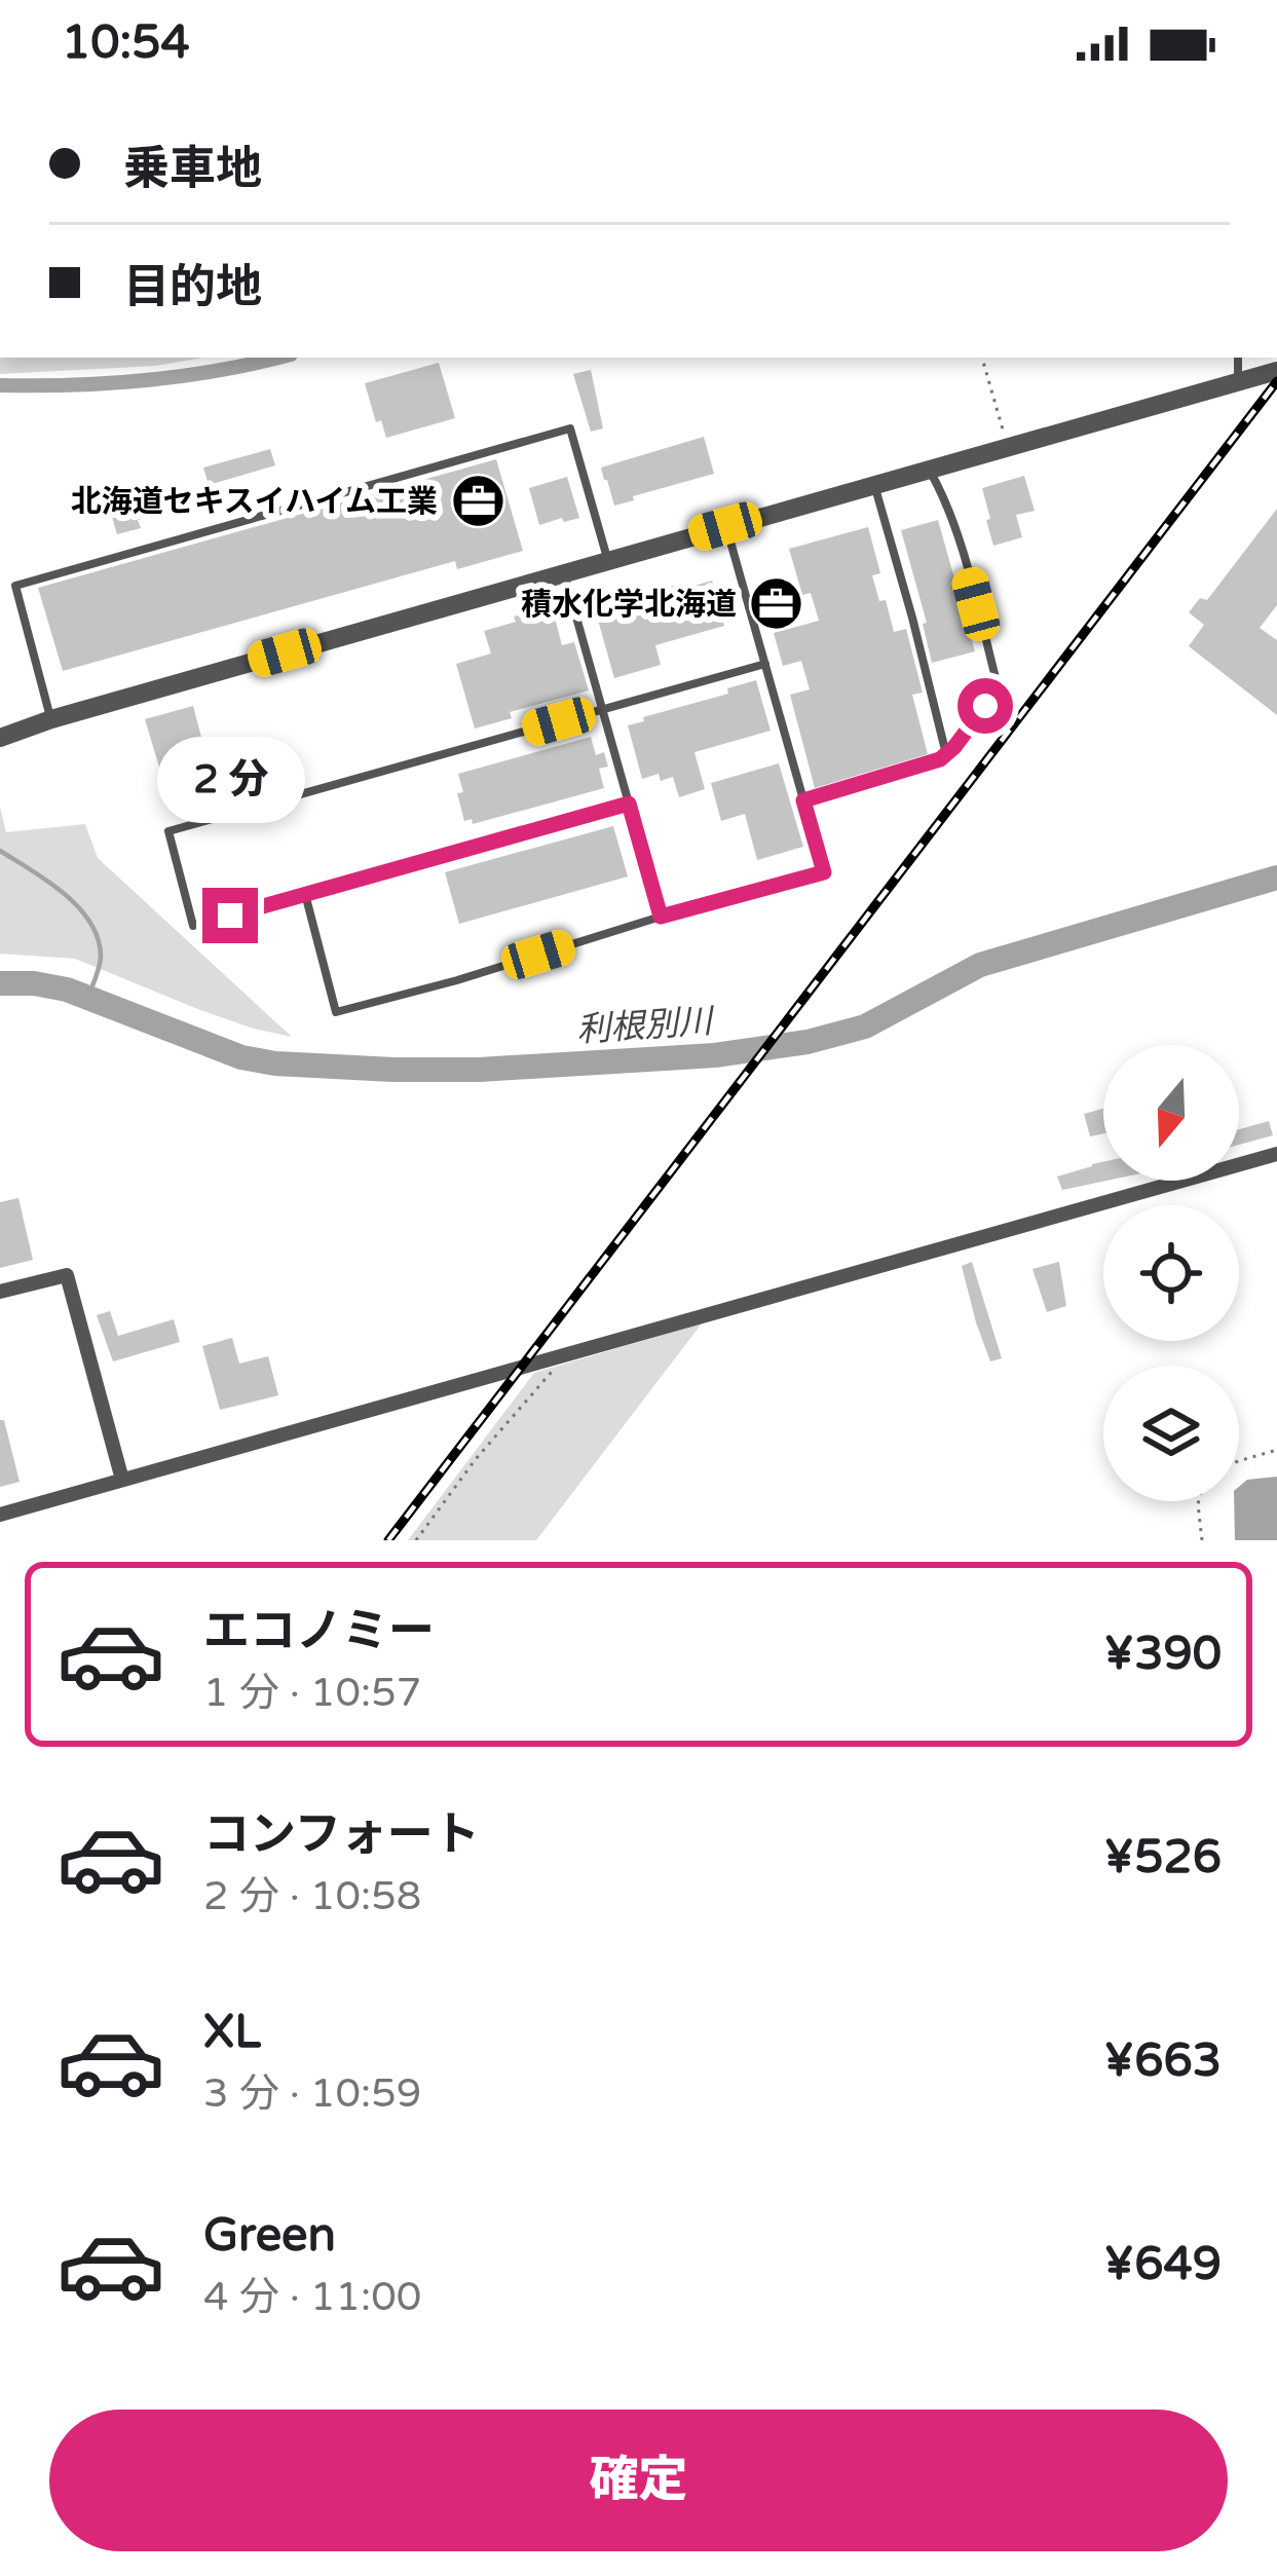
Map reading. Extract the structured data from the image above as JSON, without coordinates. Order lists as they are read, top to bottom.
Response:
{
  "water": ["利根別川"],
  "places": {
    "office": ["北海道セキスイハイム工業", "積水化学北海道"]
  },
  "north": "bottom",
  "page": {
    "status": "10:54",
    "banner": ["乗車地", "目的地"],
    "bubble": "2 分",
    "list": [
      {
        "name": "エコノミー",
        "note": "1 分 · 10:57",
        "value": "¥390"
      },
      {
        "name": "コンフォート",
        "note": "2 分 · 10:58",
        "value": "¥526"
      },
      {
        "name": "XL",
        "note": "3 分 · 10:59",
        "value": "¥663"
      },
      {
        "name": "Green",
        "note": "4 分 · 11:00",
        "value": "¥649"
      }
    ],
    "buttons": "確定"
  }
}
